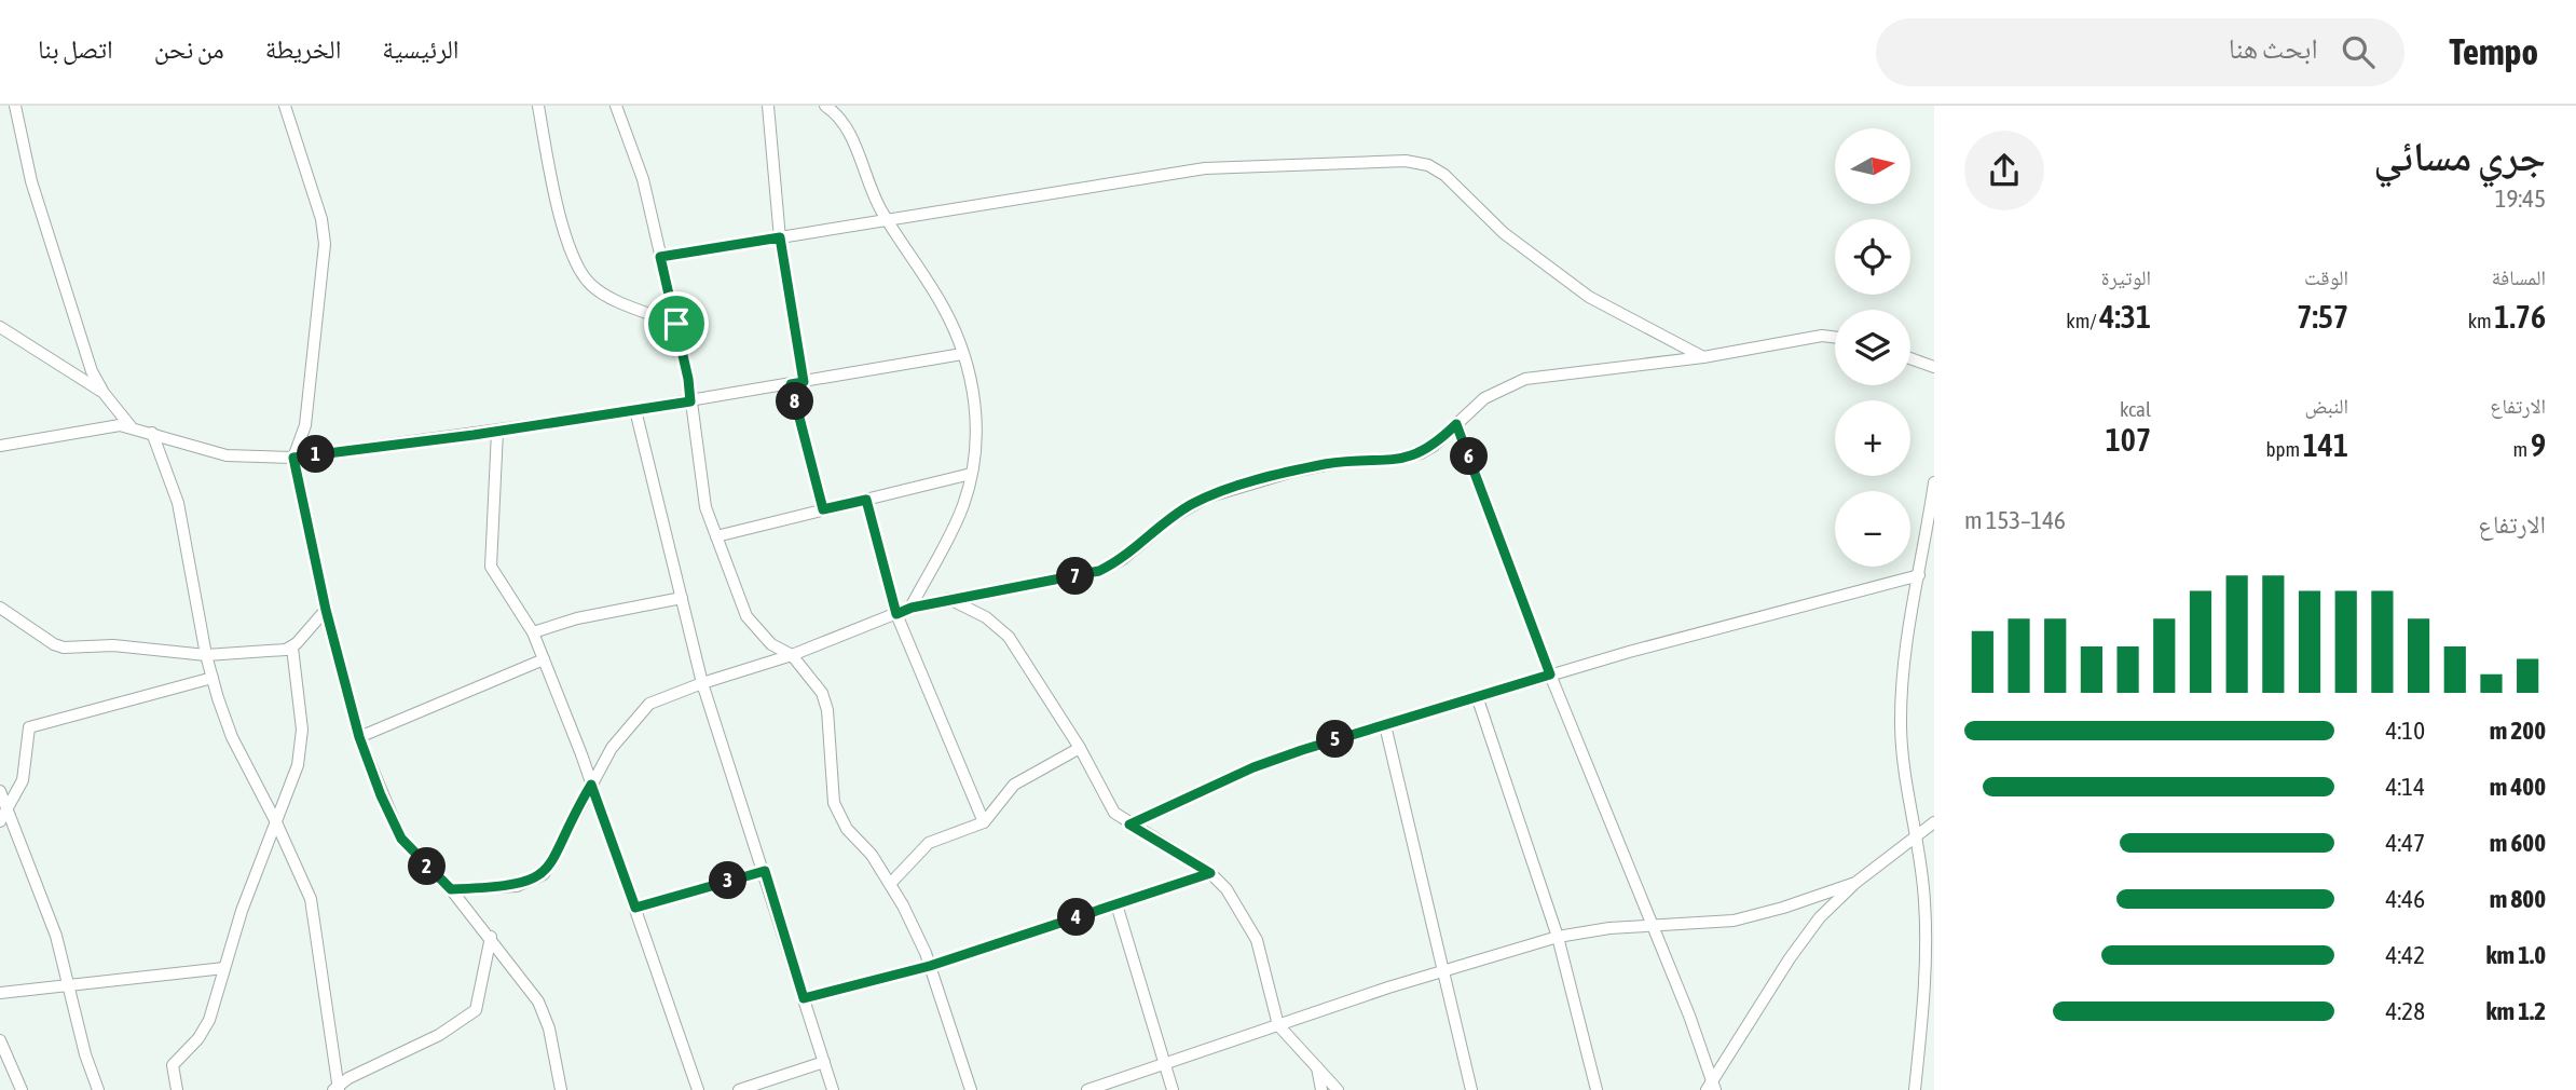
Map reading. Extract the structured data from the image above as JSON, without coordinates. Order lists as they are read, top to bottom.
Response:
{
  "north": "right",
  "page": {
    "header": "Tempo",
    "search": "ابحث هنا",
    "nav": [
      "الرئيسية",
      "الخريطة",
      "من نحن",
      "اتصل بنا"
    ],
    "heading": ["جري مسائي", "19:45"],
    "map_buttons": ["+", "−"],
    "stats": [
      ["المسافة", "1.76 km"],
      ["الوقت", "7:57"],
      ["الوتيرة", "4:31 /km"],
      ["الارتفاع", "9 m"],
      ["النبض", "141 bpm"],
      ["kcal", "107"]
    ],
    "pins": [
      "8",
      "1",
      "6",
      "7",
      "5",
      "2",
      "3",
      "4"
    ],
    "chart": ["الارتفاع", "146–153 m"],
    "list": [
      {
        "name": "200 m",
        "note": "4:10"
      },
      {
        "name": "400 m",
        "note": "4:14"
      },
      {
        "name": "600 m",
        "note": "4:47"
      },
      {
        "name": "800 m",
        "note": "4:46"
      },
      {
        "name": "1.0 km",
        "note": "4:42"
      },
      {
        "name": "1.2 km",
        "note": "4:28"
      }
    ]
  }
}
